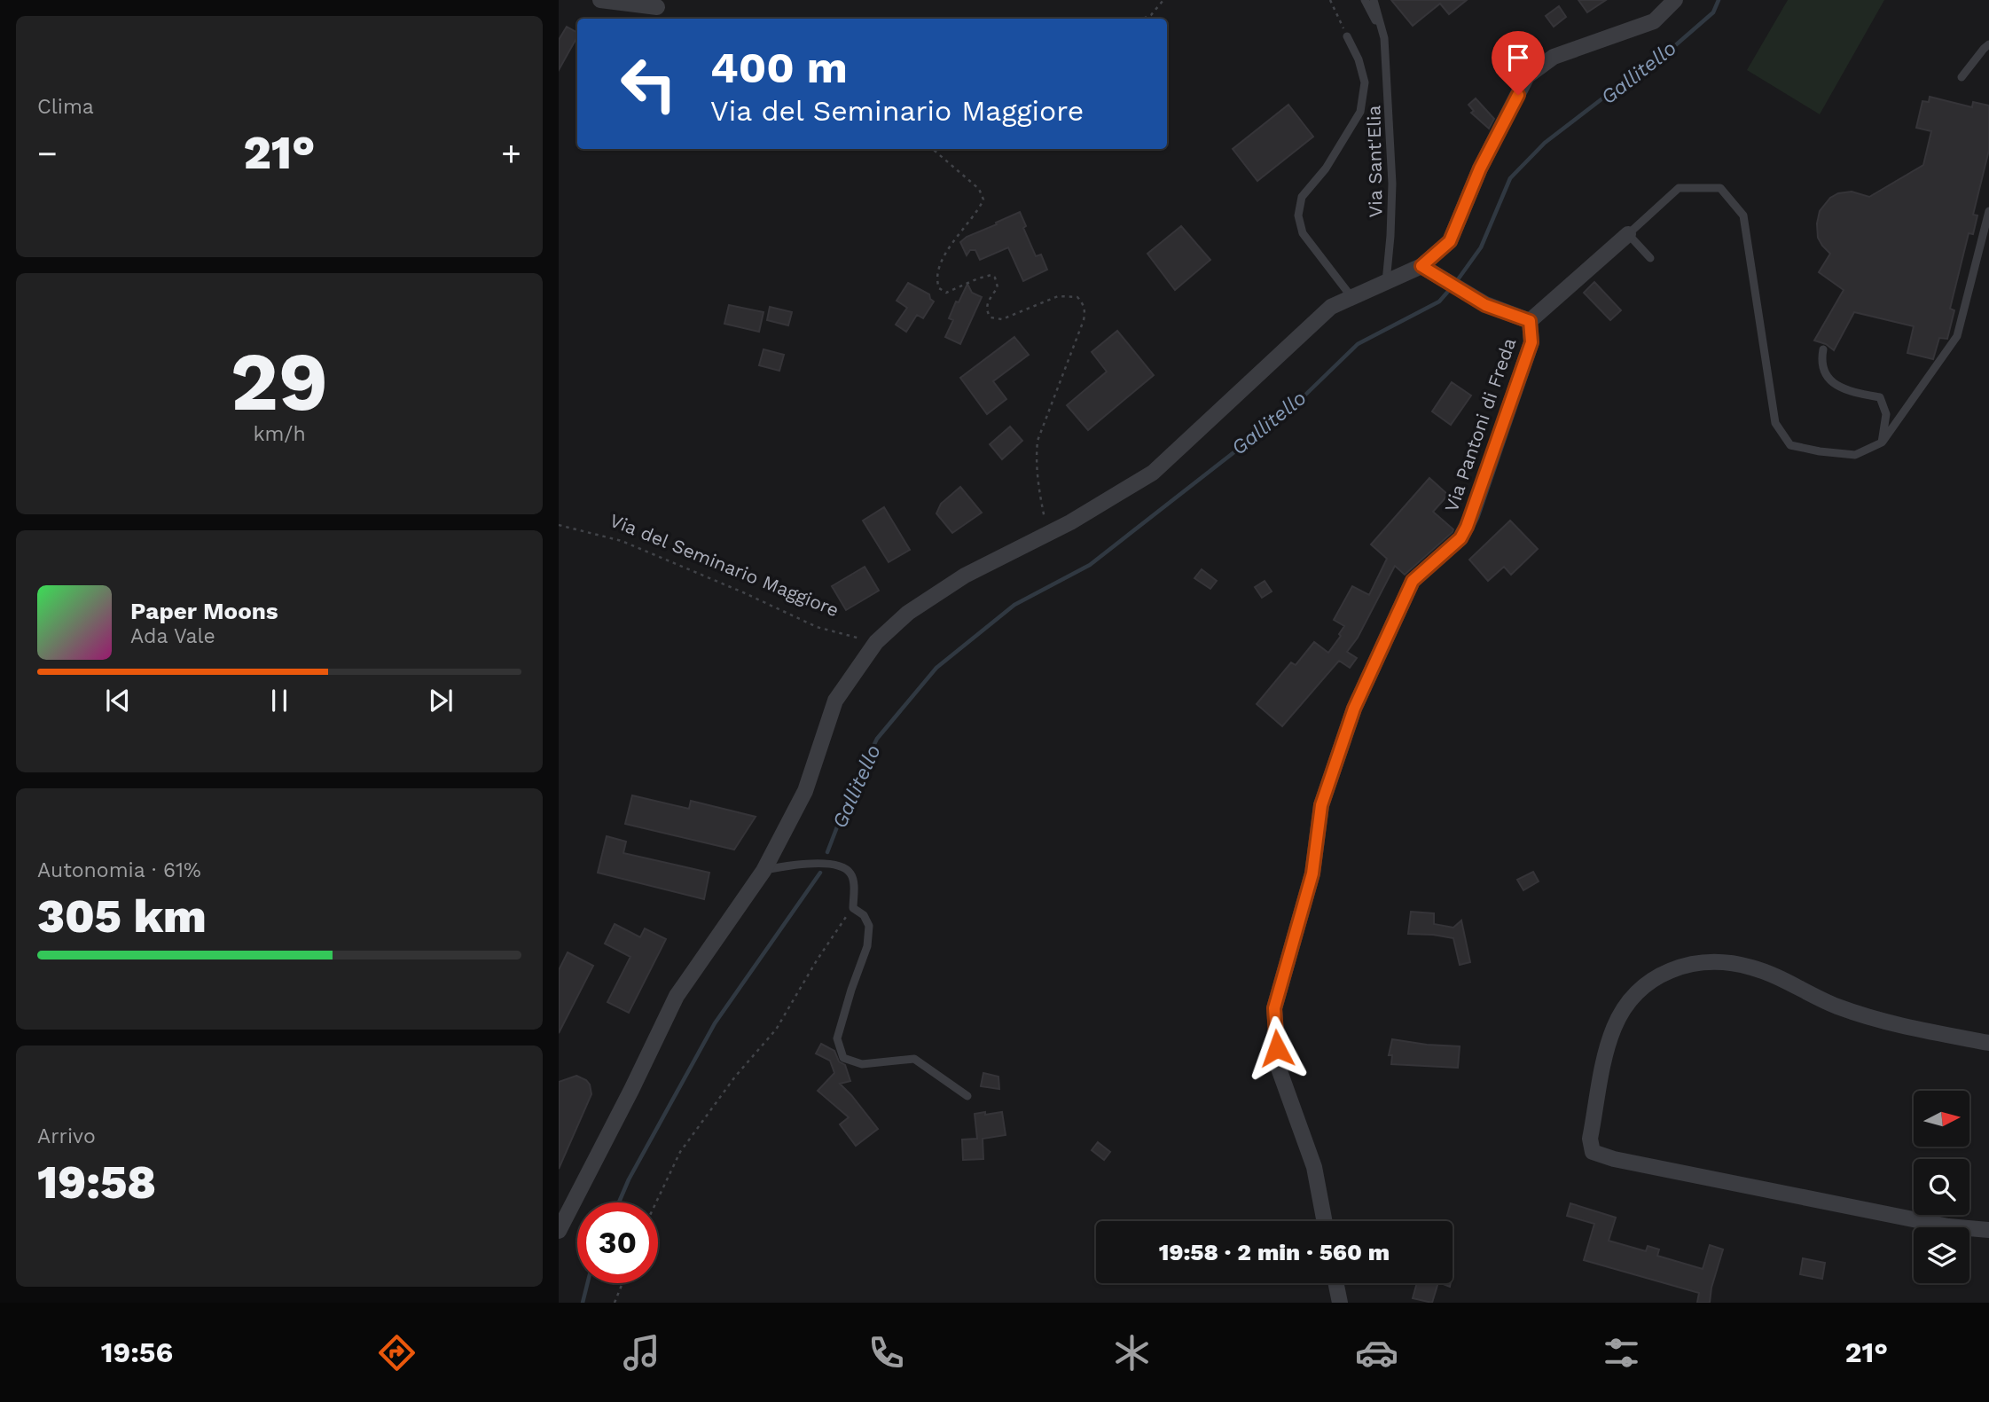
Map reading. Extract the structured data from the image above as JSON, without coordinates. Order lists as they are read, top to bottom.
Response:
{
  "streets": {
    "street": ["Via Pantoni di Freda"],
    "lane": ["Via Sant'Elia"],
    "path": ["Via del Seminario Maggiore"]
  },
  "water": ["Gallitello"],
  "north": "right",
  "page": {
    "tile": [
      "Clima",
      ["29", "km/h"],
      ["Autonomia · 61%", "305 km"],
      ["Arrivo", "19:58"]
    ],
    "turn": ["400 m", "Via del Seminario Maggiore"],
    "heat": ["−", "21°", "+"],
    "song": ["Paper Moons", "Ada Vale"],
    "limit": "30",
    "trip": "19:58 · 2 min · 560 m",
    "tabs": ["19:56", "21°"]
  }
}
